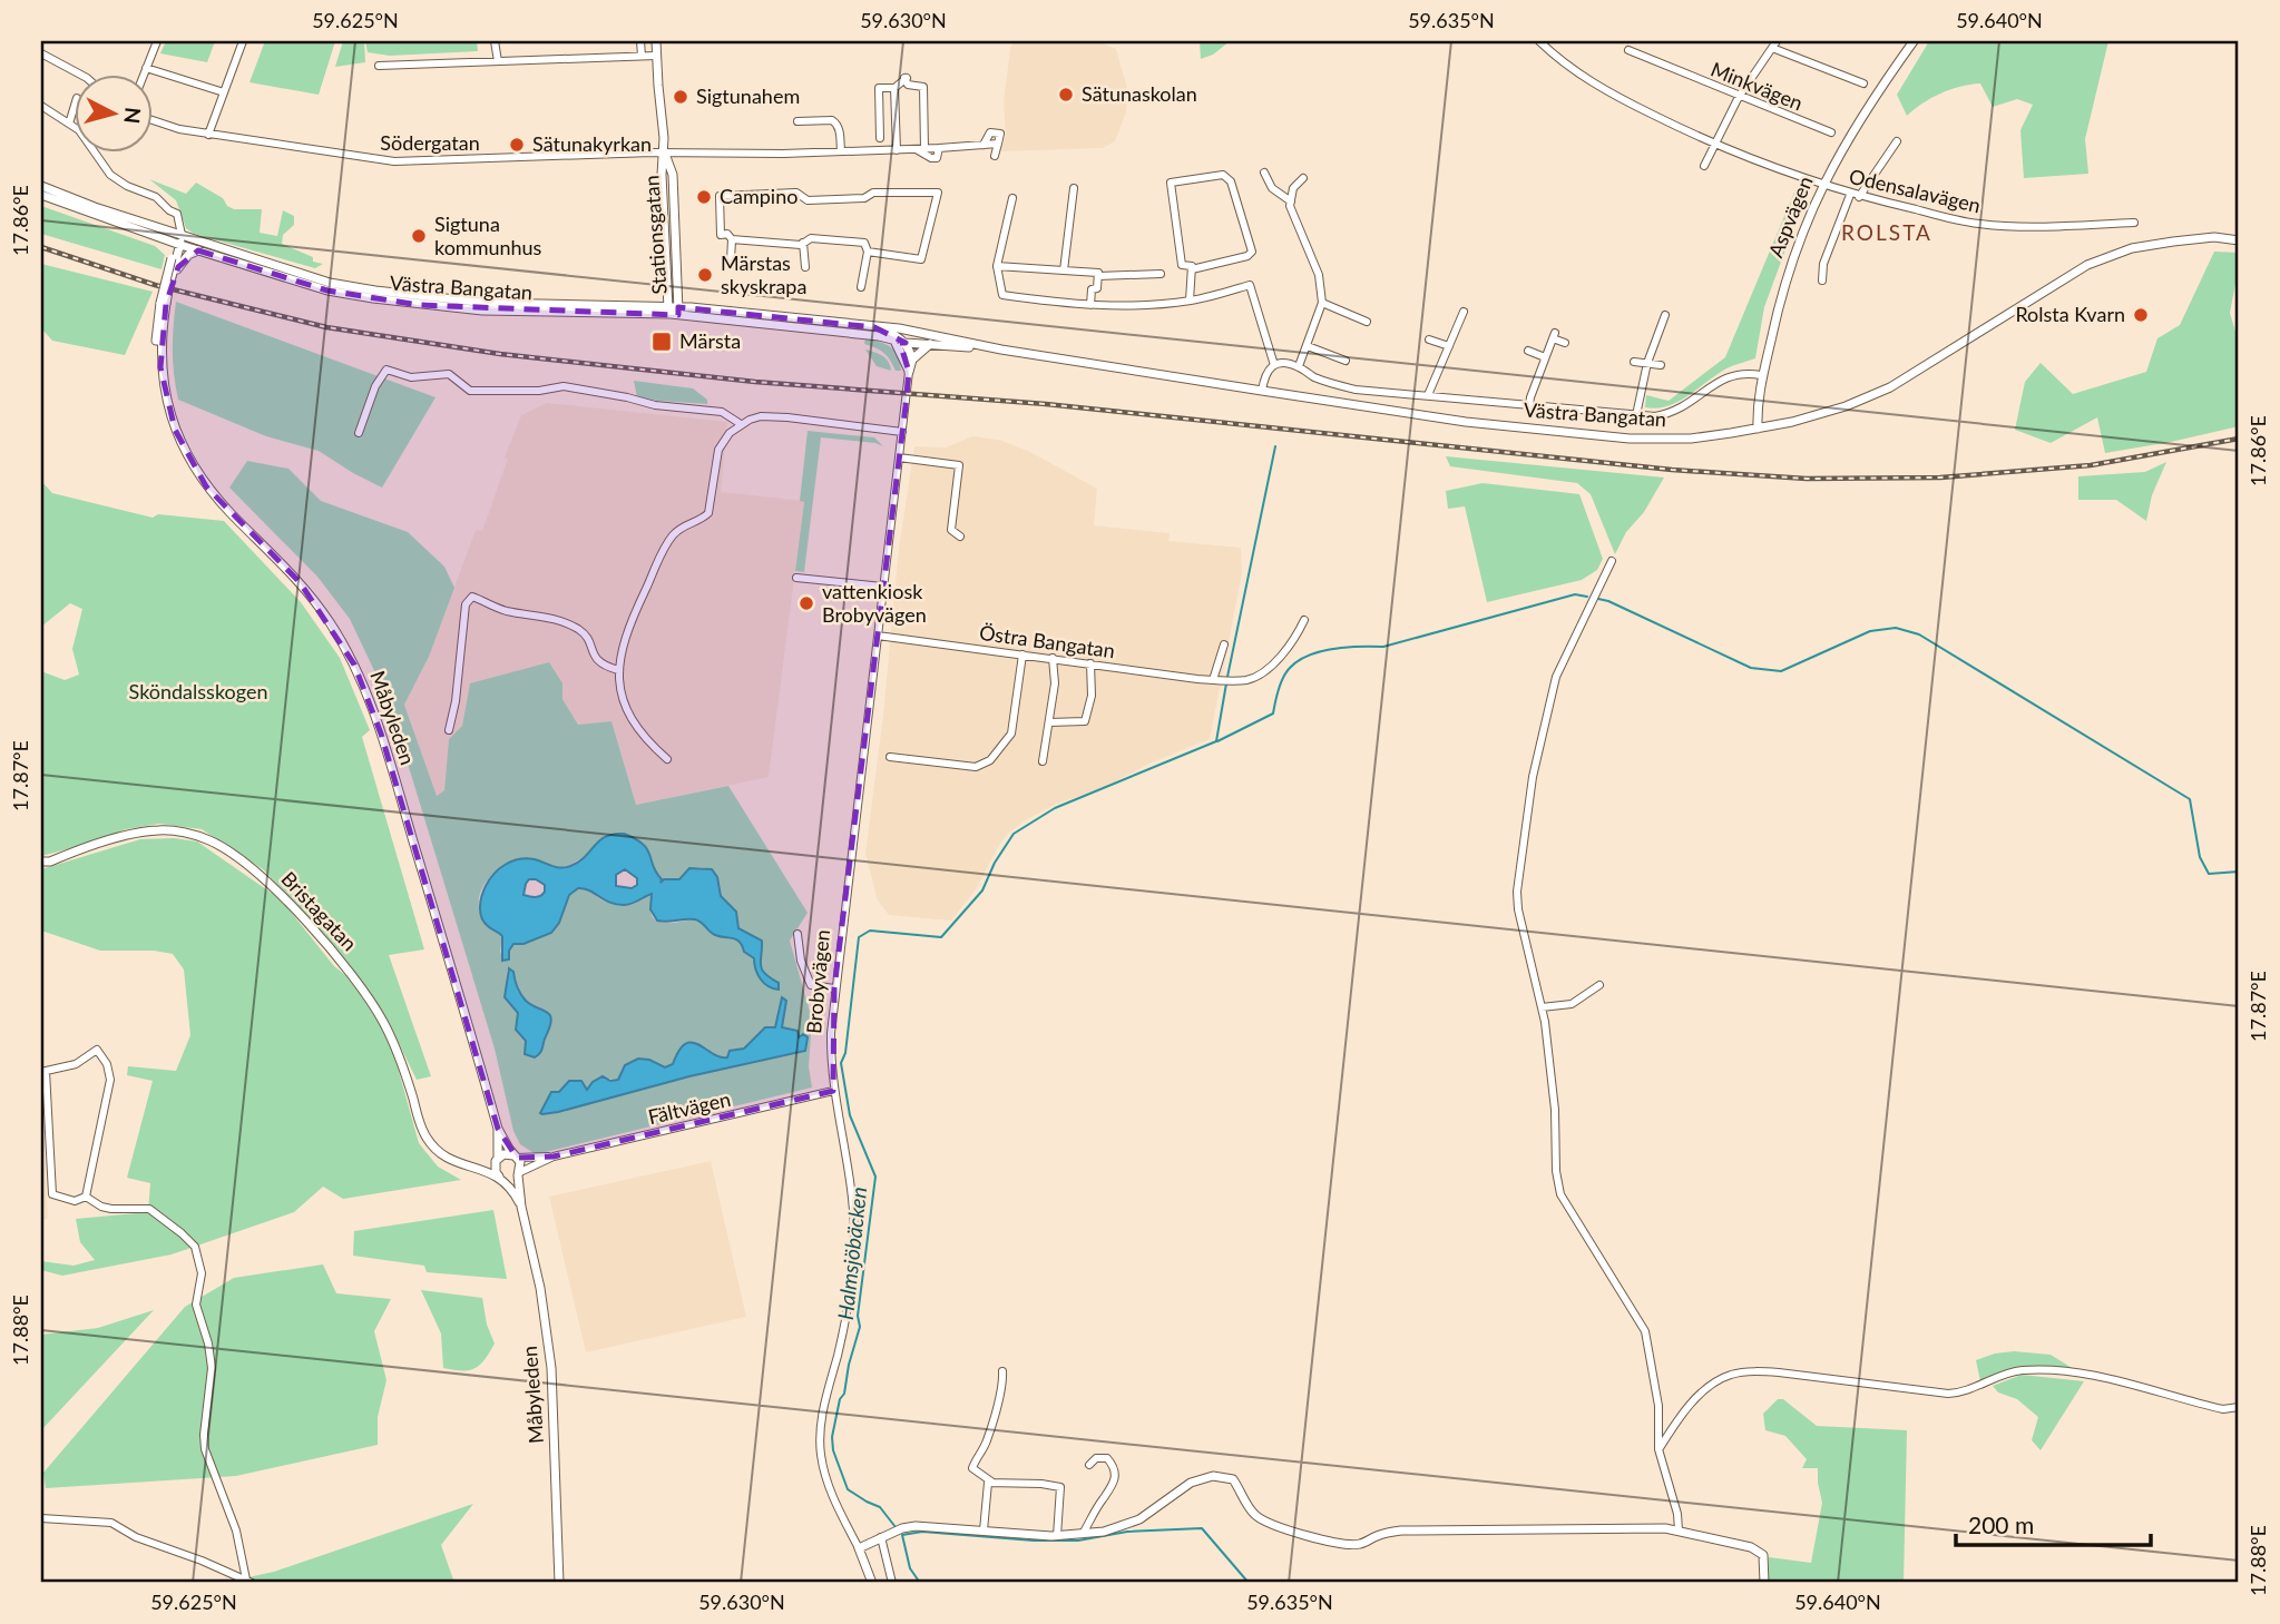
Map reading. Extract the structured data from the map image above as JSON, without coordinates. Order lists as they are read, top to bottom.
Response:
{
  "streets": {
    "street": [
      "Minkvägen",
      "Södergatan",
      "Odensalavägen",
      "Aspvägen",
      "Stationsgatan",
      "Västra Bangatan",
      "Östra Bangatan",
      "Måbyleden",
      "Bristagatan",
      "Brobyvägen",
      "Fältvägen"
    ]
  },
  "crossings": [
    ["Södergatan", "Stationsgatan"],
    ["Odensalavägen", "Aspvägen"],
    ["Aspvägen", "Västra Bangatan"],
    ["Stationsgatan", "Västra Bangatan"],
    ["Västra Bangatan", "Måbyleden"],
    ["Västra Bangatan", "Brobyvägen"],
    ["Östra Bangatan", "Brobyvägen"],
    ["Måbyleden", "Bristagatan"],
    ["Måbyleden", "Fältvägen"],
    ["Bristagatan", "Fältvägen"],
    ["Brobyvägen", "Fältvägen"]
  ],
  "districts": ["ROLSTA"],
  "water": ["Halmsjöbäcken"],
  "parks": ["Sköndalsskogen"],
  "places": {
    "other": [
      "Sätunaskolan",
      "Sigtunahem",
      "Sätunakyrkan",
      "Campino",
      "Sigtuna kommunhus",
      "Märstas skyskrapa",
      "Rolsta Kvarn",
      "vattenkiosk Brobyvägen"
    ],
    "transit": ["Märsta"]
  },
  "scale_bar": "200 m",
  "north": "right",
  "coordinates": [
    "59.625°N",
    "59.630°N",
    "59.635°N",
    "59.640°N",
    "17.86°E",
    "17.87°E",
    "17.88°E"
  ]
}
